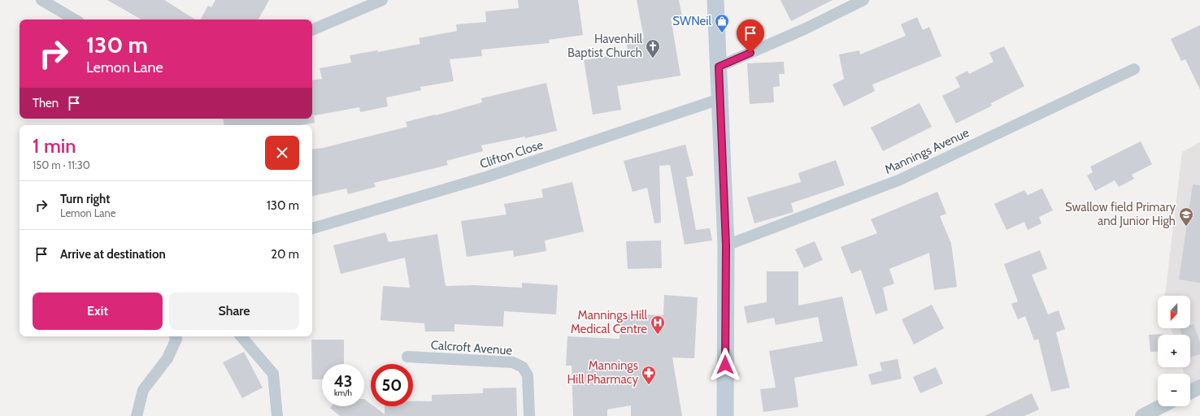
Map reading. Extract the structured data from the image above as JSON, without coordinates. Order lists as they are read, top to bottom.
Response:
{
  "streets": {
    "street": ["Mannings Avenue", "Clifton Close", "Calcroft Avenue"]
  },
  "places": {
    "shop": ["SWNeil"],
    "church": ["Havenhill Baptist Church"],
    "school or university": ["Swallow field Primary and Junior High"],
    "hospital": ["Mannings Hill Medical Centre"],
    "pharmacy": ["Mannings Hill Pharmacy"]
  },
  "north": "bottom",
  "page": {
    "turn": ["130 m", "Lemon Lane"],
    "then": "Then",
    "heading": ["1 min", "150 m · 11:30"],
    "list": [
      {
        "name": "Turn right",
        "note": "Lemon Lane",
        "value": "130 m"
      },
      {
        "name": "Arrive at destination",
        "value": "20 m"
      }
    ],
    "buttons": ["Exit", "Share"],
    "map_buttons": ["+", "−"],
    "speed": "43 km/h",
    "limit": "50"
  }
}
